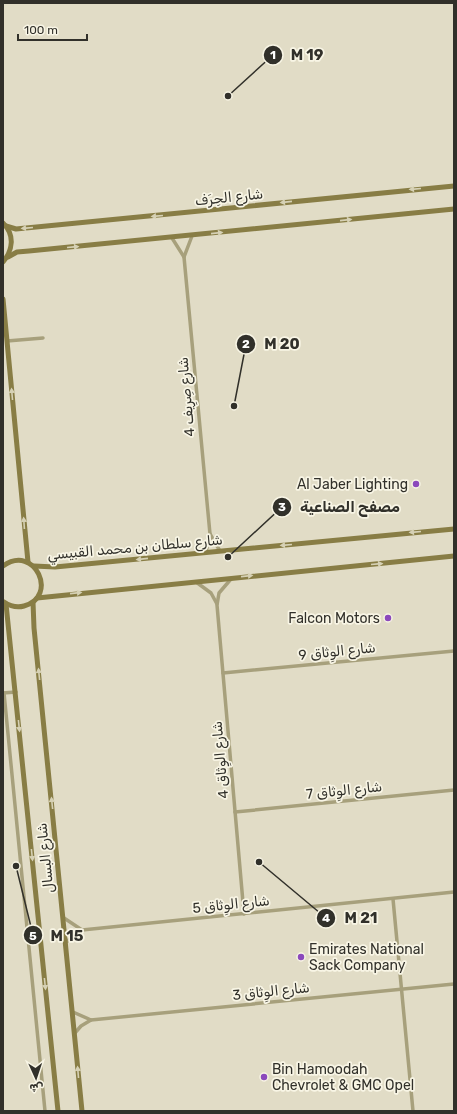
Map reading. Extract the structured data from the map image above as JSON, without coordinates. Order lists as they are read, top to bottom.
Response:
{
  "streets": {
    "street": [
      "شارع الحِرَف",
      "شارع صِرِيف 4",
      "شارع سلطان بن محمد القبيسي",
      "شارع الوِثاق 9",
      "شارع الوِثاق 4",
      "شارع الوِثاق 7",
      "شارع البسال",
      "شارع الوِثاق 5",
      "شارع الوِثاق 3"
    ]
  },
  "crossings": [
    ["شارع صِرِيف 4", "شارع سلطان بن محمد القبيسي"],
    ["شارع سلطان بن محمد القبيسي", "شارع البسال"],
    ["شارع الوِثاق 9", "شارع الوِثاق 4"],
    ["شارع الوِثاق 4", "شارع الوِثاق 7"],
    ["شارع الوِثاق 4", "شارع الوِثاق 5"],
    ["شارع البسال", "شارع الوِثاق 3"]
  ],
  "places": [
    "M 19",
    "M 20",
    "Al Jaber Lighting",
    "مصفح الصناعية",
    "Falcon Motors",
    "M 21",
    "M 15",
    "Emirates National Sack Company",
    "Bin Hamoodah Chevrolet & GMC Opel"
  ],
  "scale_bar": "100 m",
  "north": "bottom"
}
